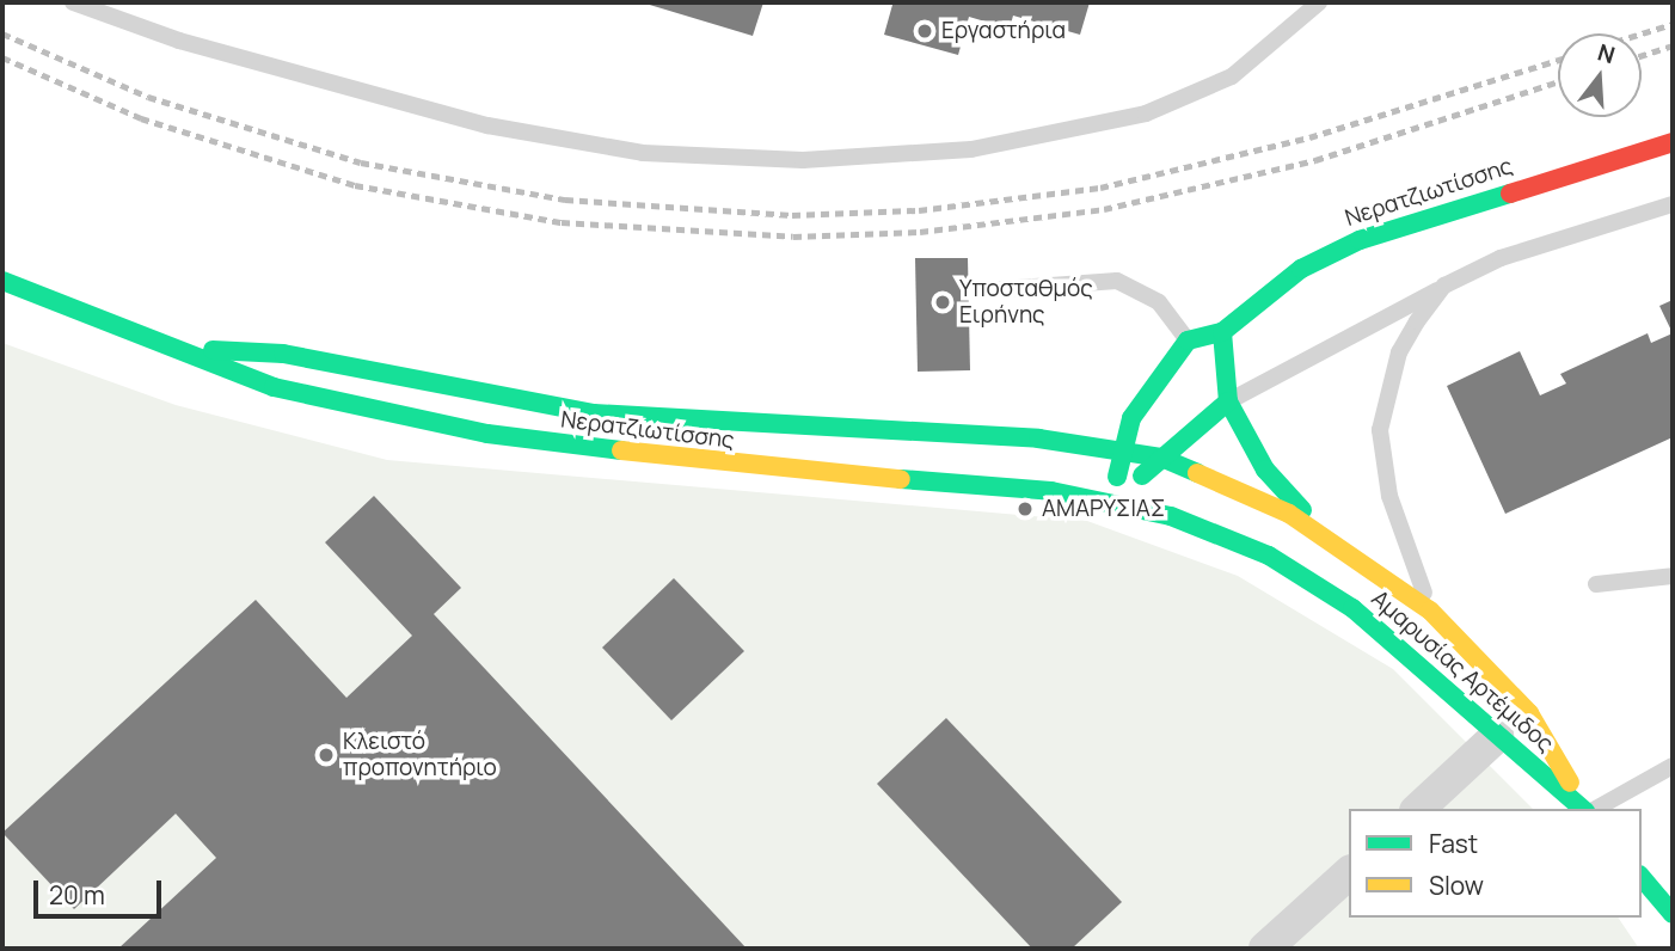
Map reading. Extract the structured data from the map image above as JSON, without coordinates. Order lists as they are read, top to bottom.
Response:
{
  "streets": {
    "main road": ["Νερατζιωτίσσης", "Αμαρυσίας Αρτέμιδος"]
  },
  "crossings": [
    ["Νερατζιωτίσσης", "Αμαρυσίας Αρτέμιδος"]
  ],
  "places": [
    "Εργαστήρια",
    "Υποσταθμός Ειρήνης",
    "ΑΜΑΡΥΣΙΑΣ",
    "Κλειστό προπονητήριο"
  ],
  "legend": ["Fast", "Slow"],
  "scale_bar": "20 m",
  "north": "top"
}
